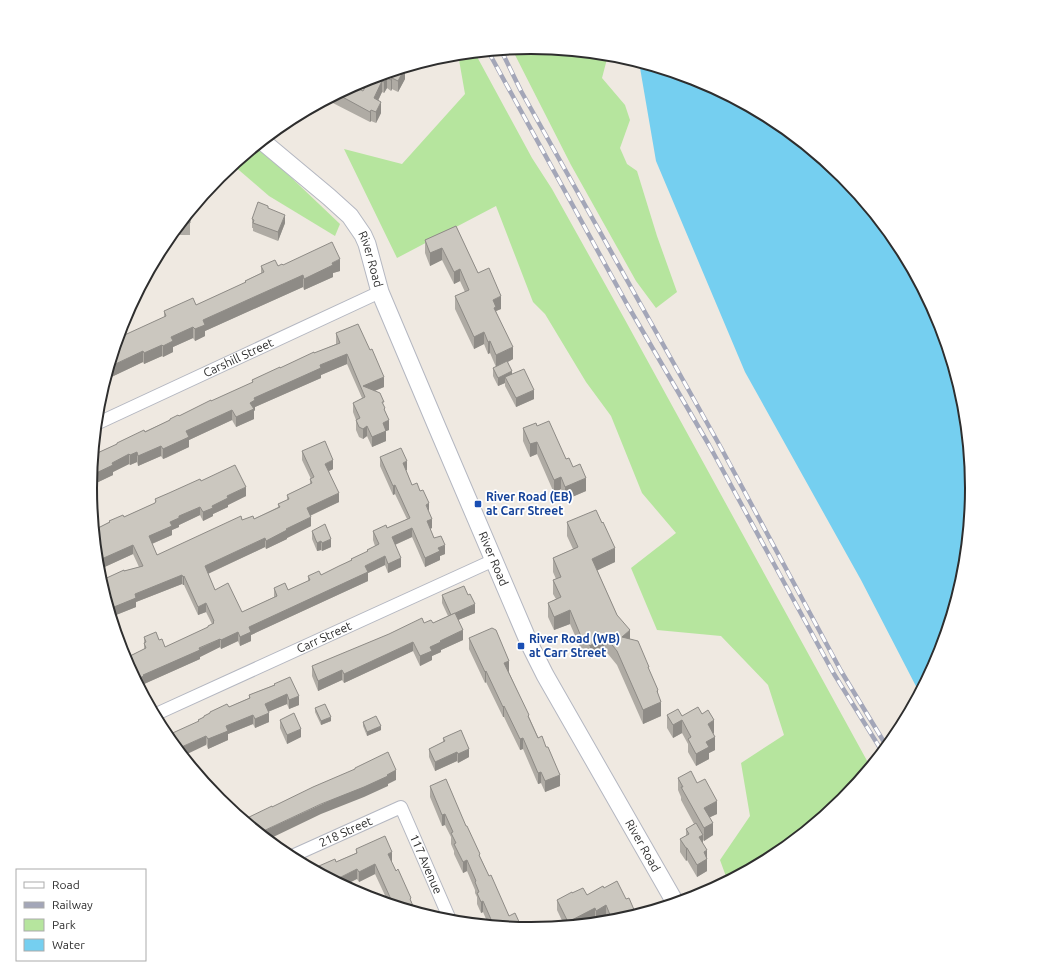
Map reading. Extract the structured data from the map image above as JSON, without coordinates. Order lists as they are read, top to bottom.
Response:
{
  "streets": {
    "street": [
      "River Road",
      "Carshill Street",
      "Carr Street",
      "218 Street",
      "117 Avenue"
    ]
  },
  "crossings": [
    ["River Road", "Carshill Street"],
    ["River Road", "Carr Street"],
    ["218 Street", "117 Avenue"]
  ],
  "places": {
    "transit": ["River Road (EB) at Carr Street", "River Road (WB) at Carr Street"]
  },
  "legend": [
    "Road",
    "Railway",
    "Park",
    "Water"
  ]
}
